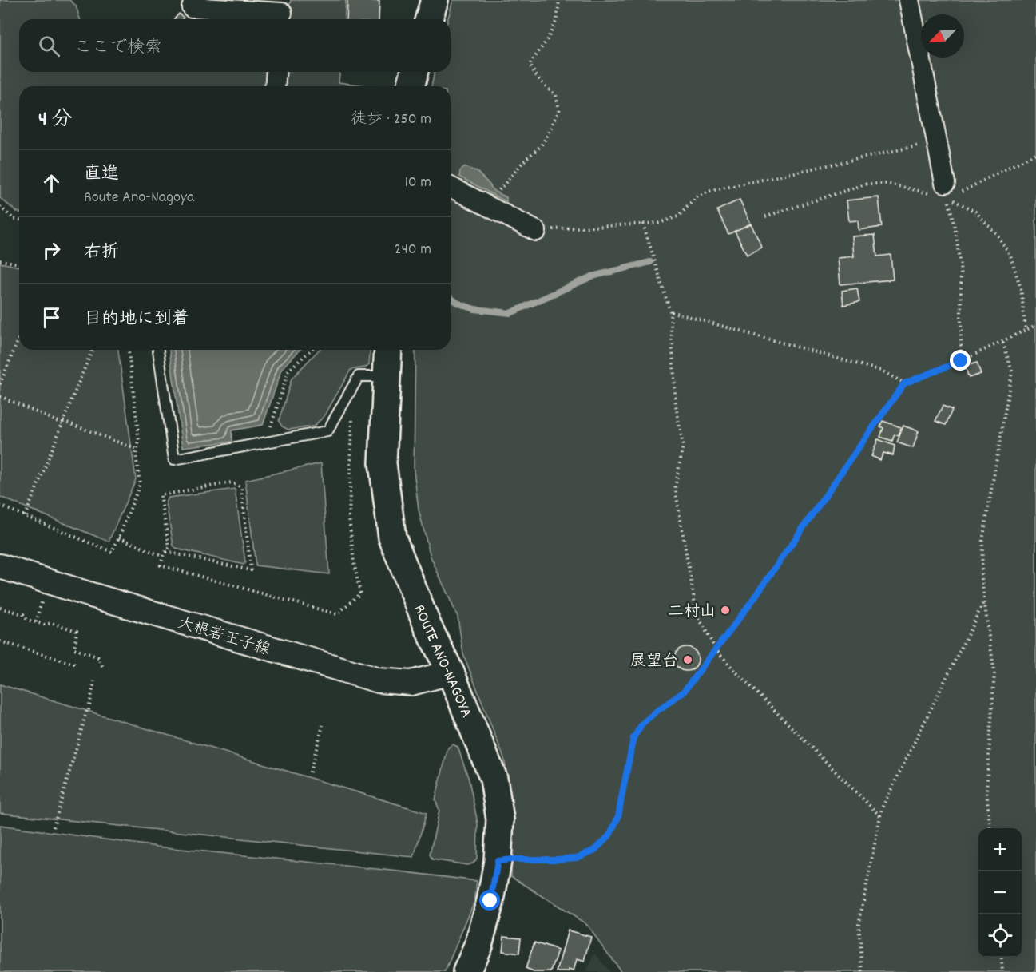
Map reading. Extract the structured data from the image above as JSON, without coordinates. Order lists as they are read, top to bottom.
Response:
{
  "streets": {
    "main road": ["ROUTE ANO-NAGOYA"],
    "street": ["大根若王子線"]
  },
  "crossings": [
    ["大根若王子線", "ROUTE ANO-NAGOYA"]
  ],
  "places": ["二村山", "展望台"],
  "north": "bottom left",
  "page": {
    "search": "ここで検索",
    "heading": ["4 分", "徒歩 · 250 m"],
    "list": [
      ["直進", "Route Ano-Nagoya", "10 m"],
      ["右折", "240 m"],
      "目的地に到着"
    ],
    "map_buttons": ["+", "−"]
  }
}
